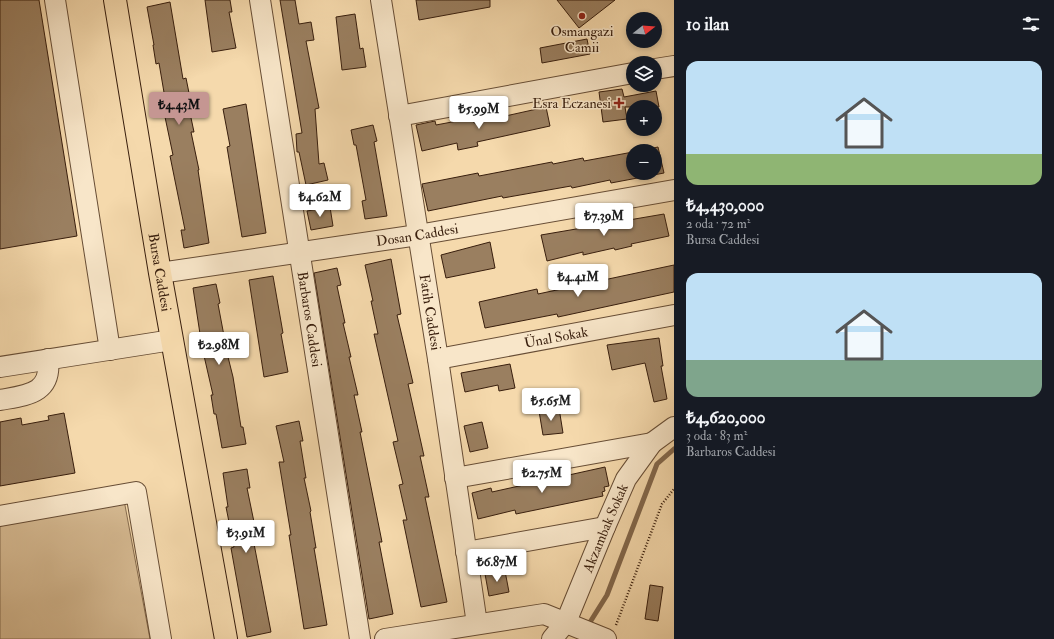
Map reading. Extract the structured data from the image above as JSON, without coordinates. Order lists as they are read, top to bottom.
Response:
{
  "streets": {
    "main road": ["Bursa Caddesi"],
    "street": [
      "Dosan Caddesi",
      "Fatih Caddesi",
      "Barbaros Caddesi",
      "Ünal Sokak",
      "Akzambak Sokak"
    ]
  },
  "crossings": [
    ["Dosan Caddesi", "Bursa Caddesi"],
    ["Dosan Caddesi", "Fatih Caddesi"],
    ["Dosan Caddesi", "Barbaros Caddesi"],
    ["Fatih Caddesi", "Ünal Sokak"]
  ],
  "places": {
    "other": ["Osmangazi Camii"],
    "health": ["Esra Eczanesi"]
  },
  "north": "right",
  "page": {
    "heading": "10 ilan",
    "map_buttons": ["+", "−"],
    "list": [
      {
        "name": "₺4,430,000",
        "note": "2 oda · 72 m² · Bursa Caddesi"
      },
      {
        "name": "₺4,620,000",
        "note": "3 oda · 83 m² · Barbaros Caddesi"
      }
    ],
    "price": [
      "₺4.43M",
      "₺5.99M",
      "₺4.62M",
      "₺7.39M",
      "₺4.41M",
      "₺2.98M",
      "₺5.65M",
      "₺2.75M",
      "₺3.91M",
      "₺6.87M"
    ]
  }
}
